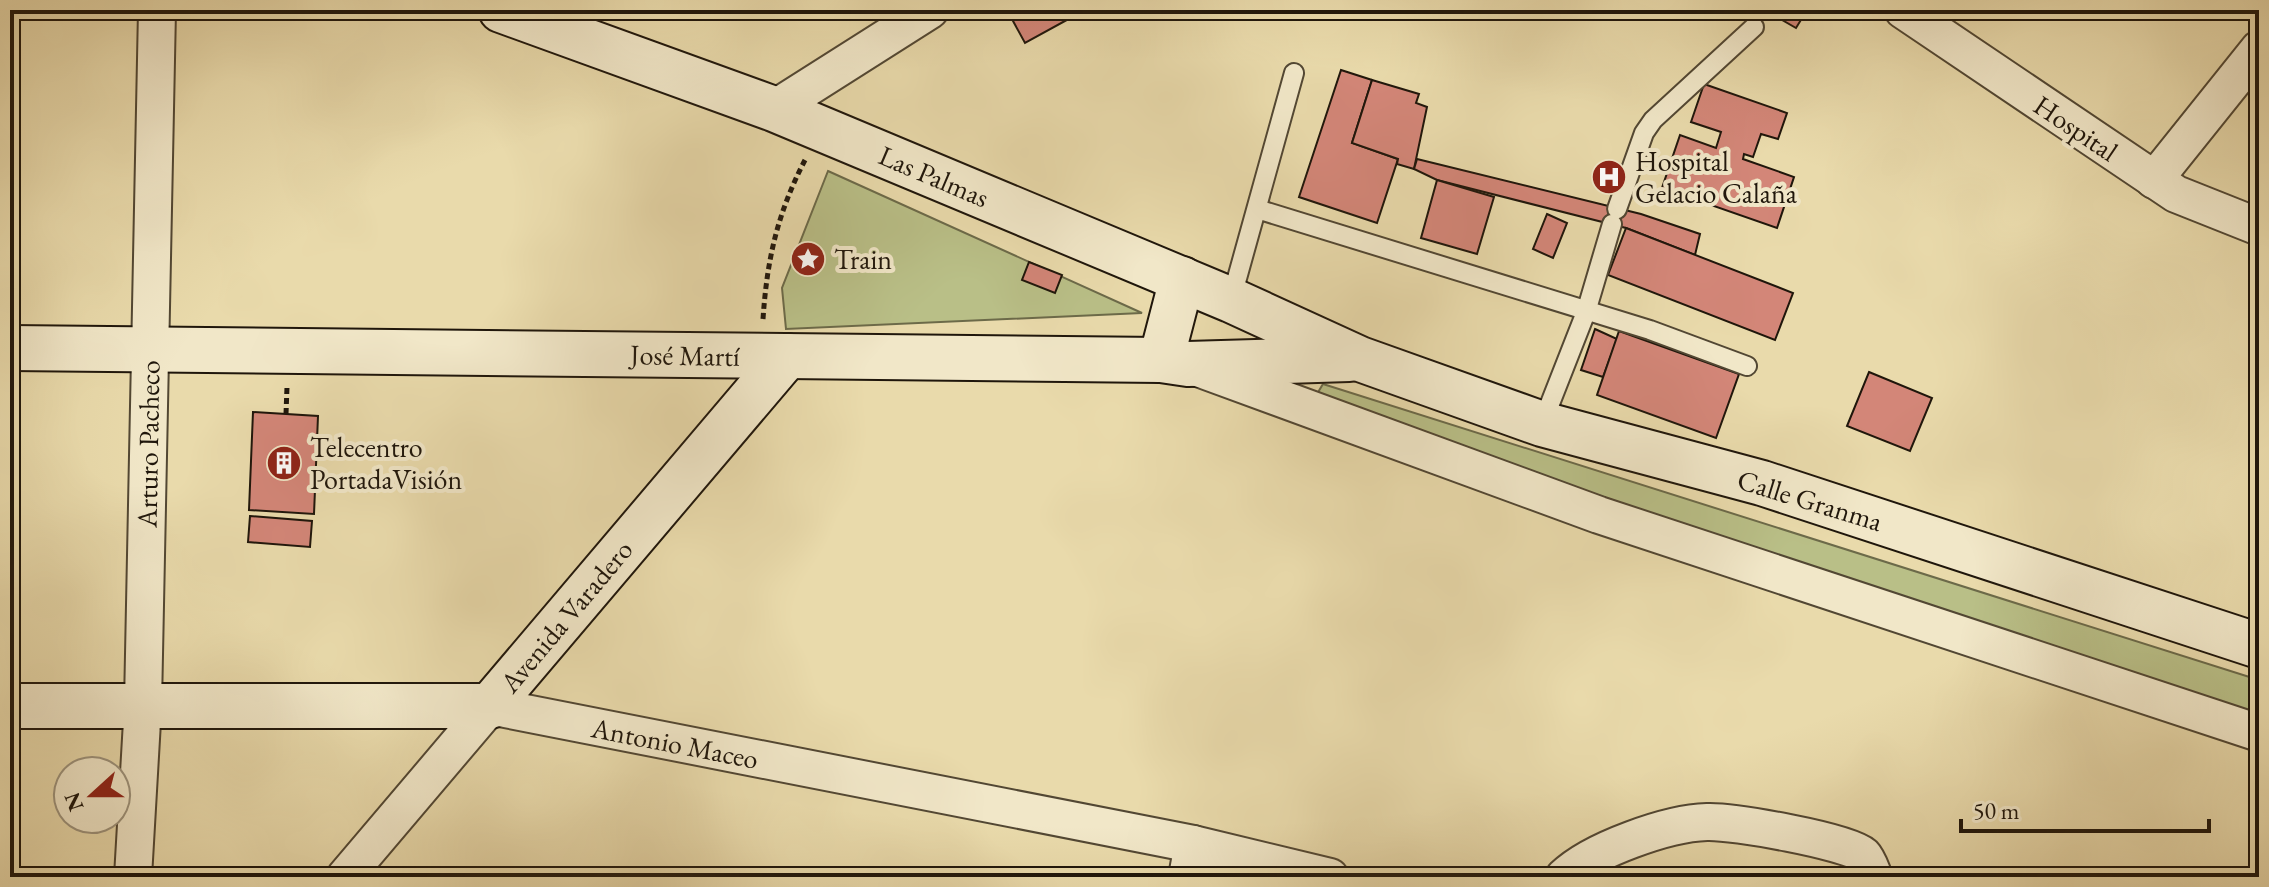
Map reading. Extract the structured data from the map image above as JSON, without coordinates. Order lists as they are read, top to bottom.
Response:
{
  "streets": {
    "main road": [
      "Las Palmas",
      "José Martí",
      "Calle Granma",
      "Avenida Varadero",
      "Antonio Maceo"
    ],
    "street": ["Hospital", "Arturo Pacheco"]
  },
  "crossings": [
    ["Las Palmas", "José Martí"],
    ["Las Palmas", "Calle Granma"],
    ["José Martí", "Arturo Pacheco"],
    ["José Martí", "Calle Granma"],
    ["José Martí", "Avenida Varadero"],
    ["Arturo Pacheco", "Antonio Maceo"],
    ["Avenida Varadero", "Antonio Maceo"]
  ],
  "places": {
    "hospital": ["Hospital Gelacio Calaña"],
    "place": ["Train"],
    "building": ["Telecentro PortadaVisión"]
  },
  "scale_bar": "50 m",
  "north": "left"
}
